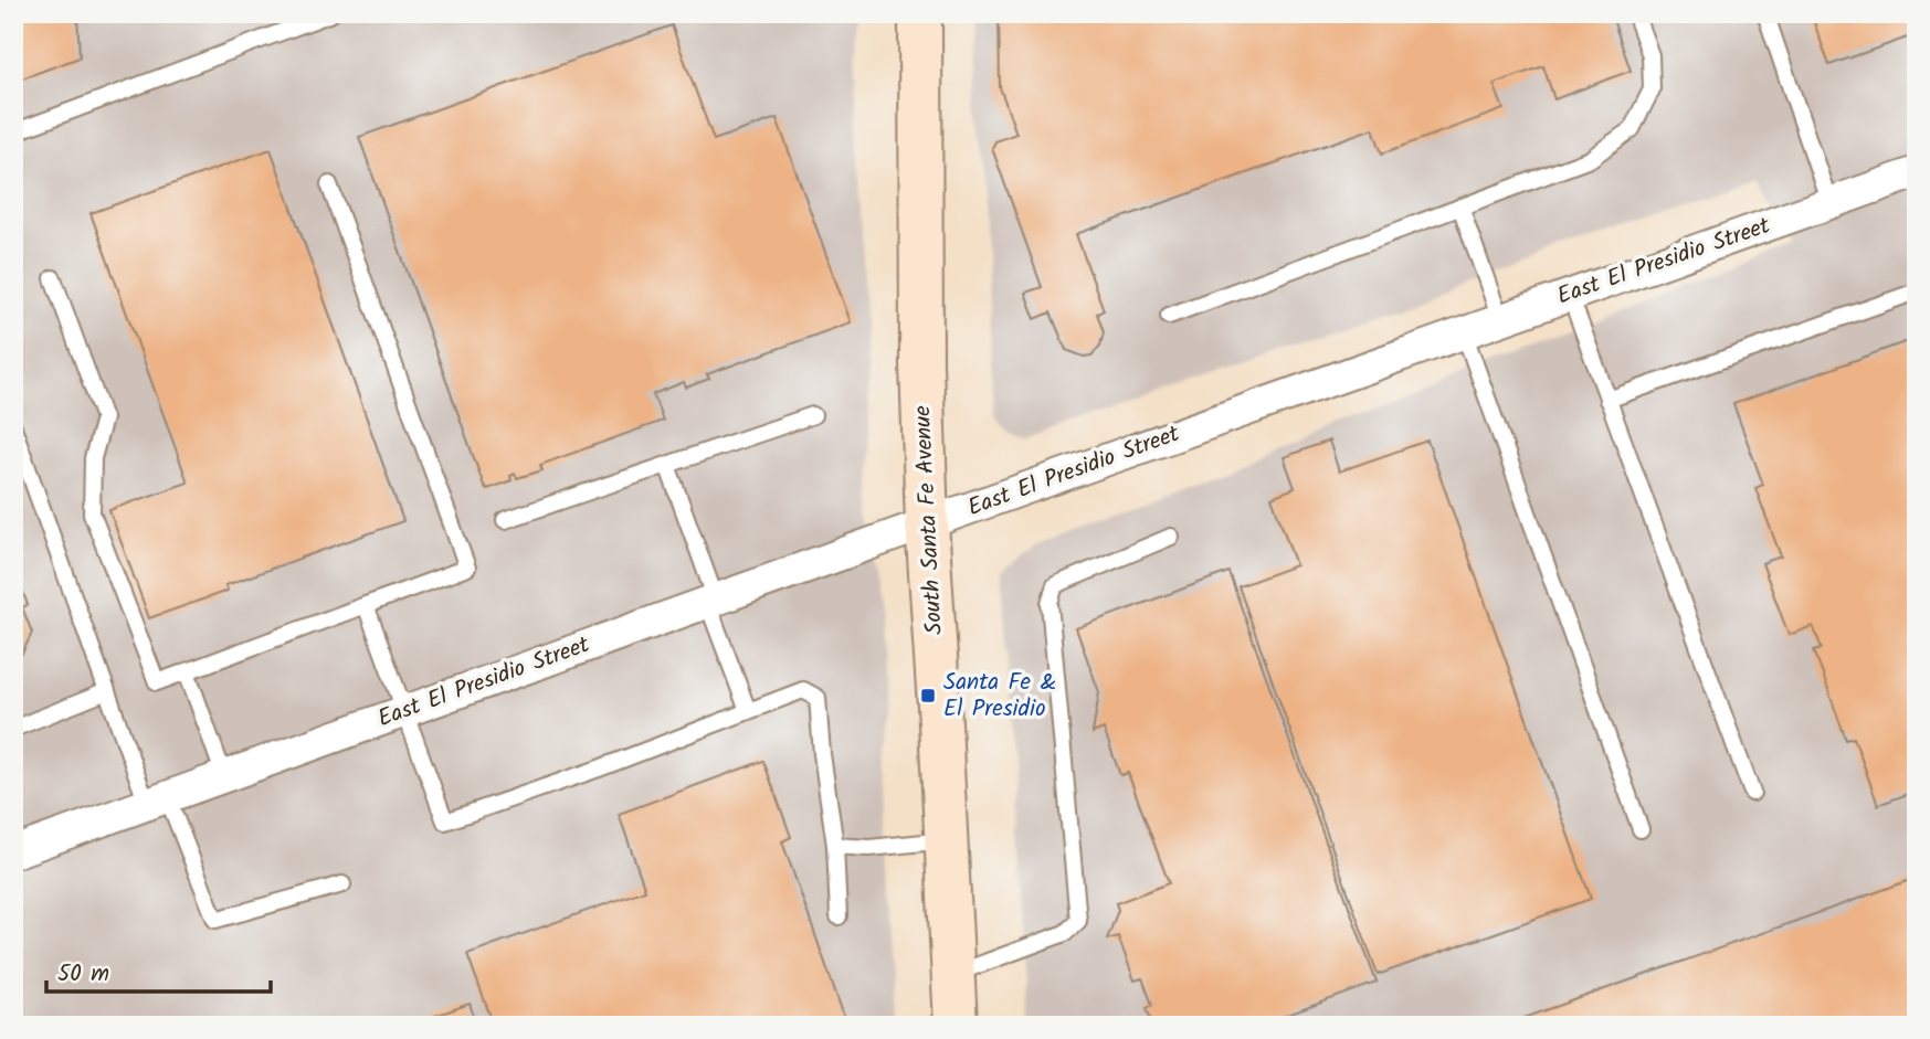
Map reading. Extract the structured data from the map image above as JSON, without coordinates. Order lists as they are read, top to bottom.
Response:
{
  "streets": {
    "main road": ["South Santa Fe Avenue"],
    "street": ["East El Presidio Street"]
  },
  "crossings": [
    ["East El Presidio Street", "South Santa Fe Avenue"]
  ],
  "places": {
    "transit": ["Santa Fe & El Presidio"]
  },
  "scale_bar": "50 m"
}
